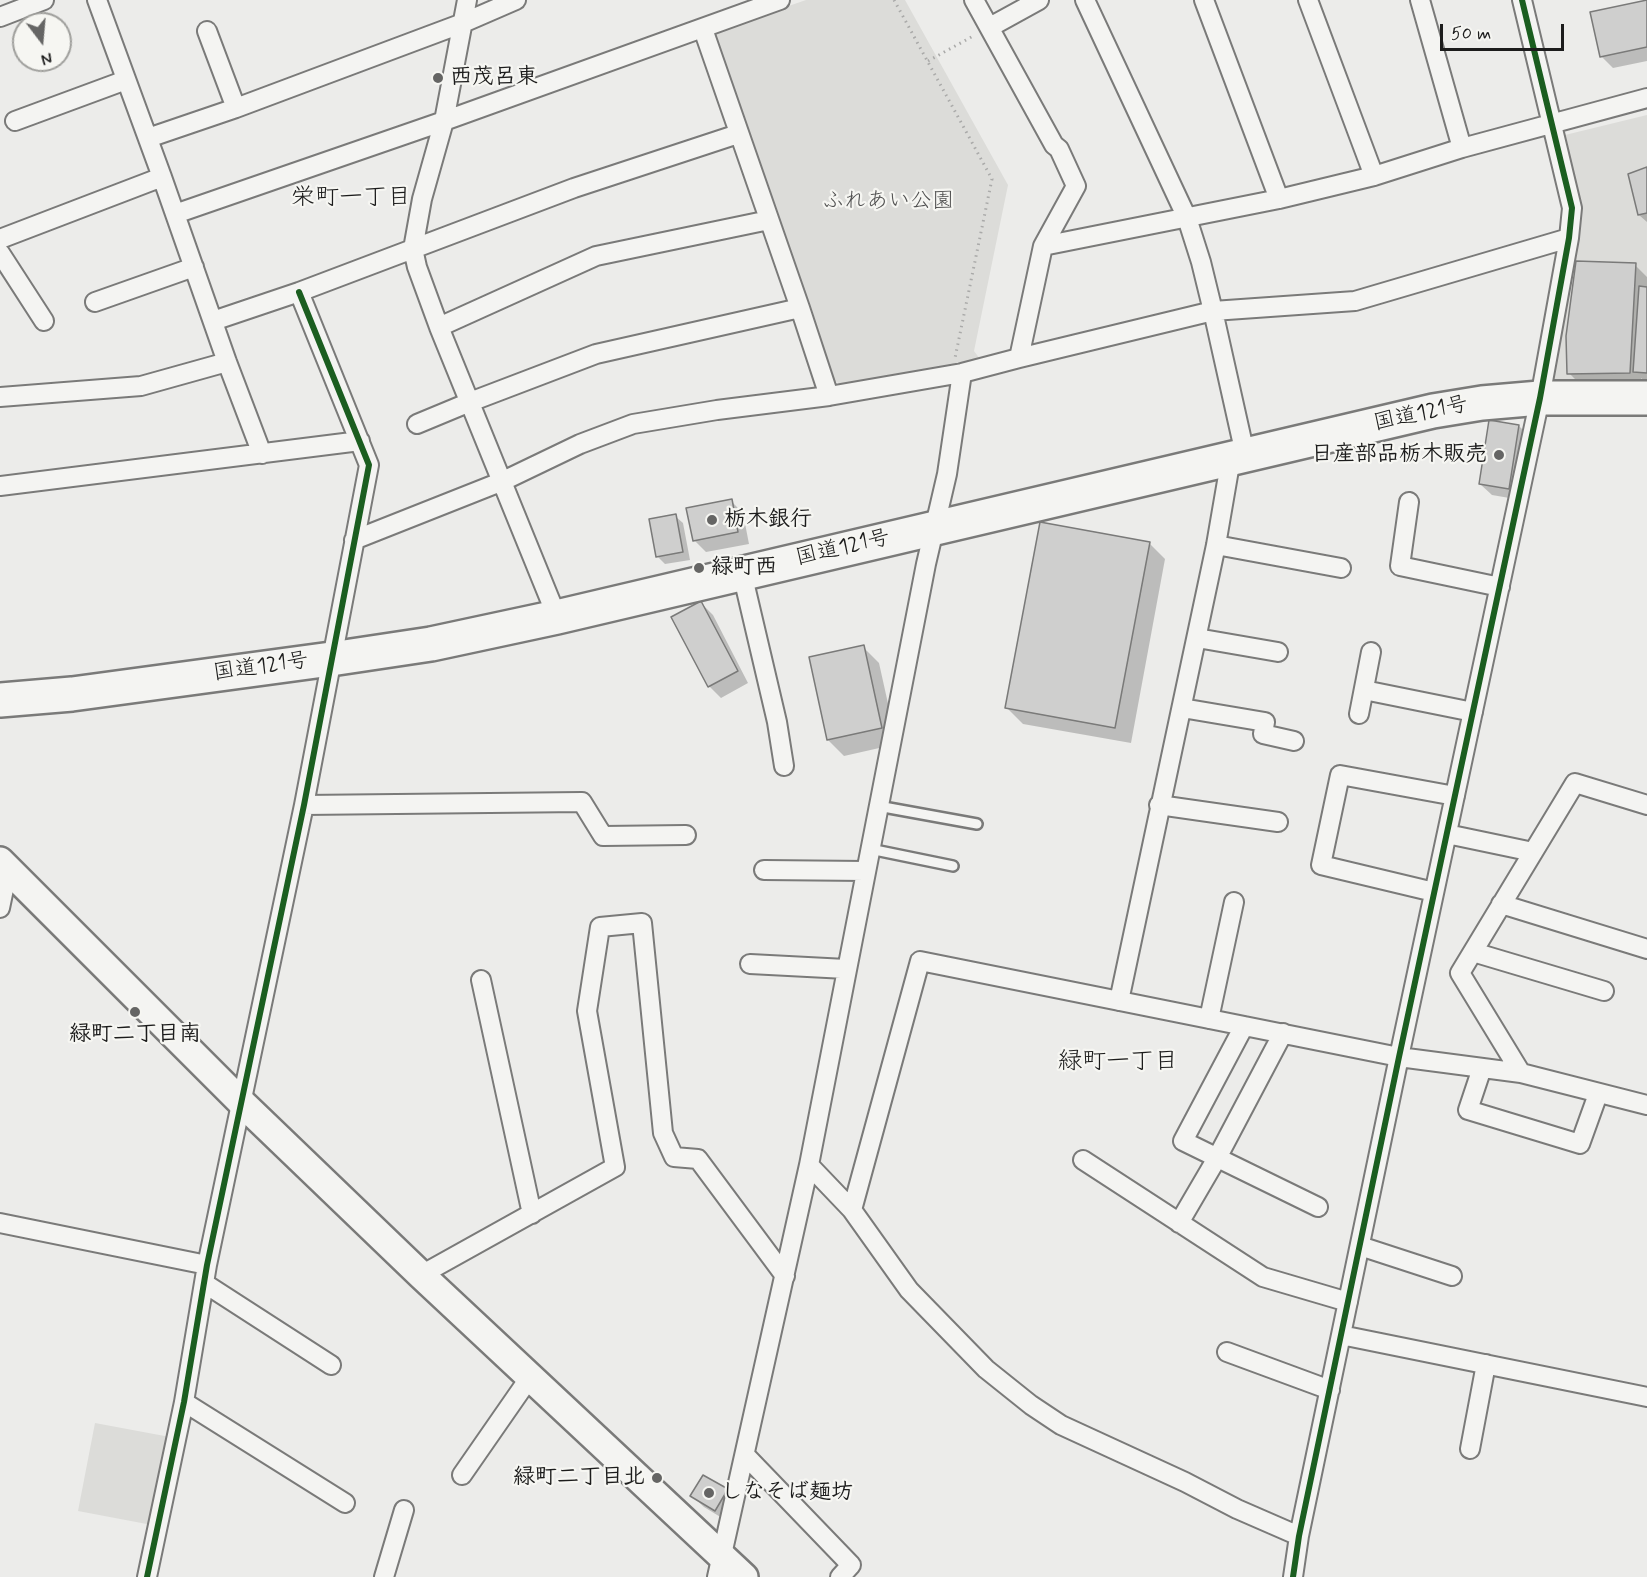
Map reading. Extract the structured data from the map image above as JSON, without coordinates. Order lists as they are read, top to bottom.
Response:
{
  "streets": {
    "highway": ["国道121号"]
  },
  "districts": ["栄町一丁目", "緑町一丁目"],
  "parks": ["ふれあい公園"],
  "places": [
    "西茂呂東",
    "日産部品栃木販売",
    "栃木銀行",
    "緑町西",
    "緑町二丁目南",
    "緑町二丁目北",
    "しなそば麺坊"
  ],
  "scale_bar": "50 m",
  "north": "bottom"
}
